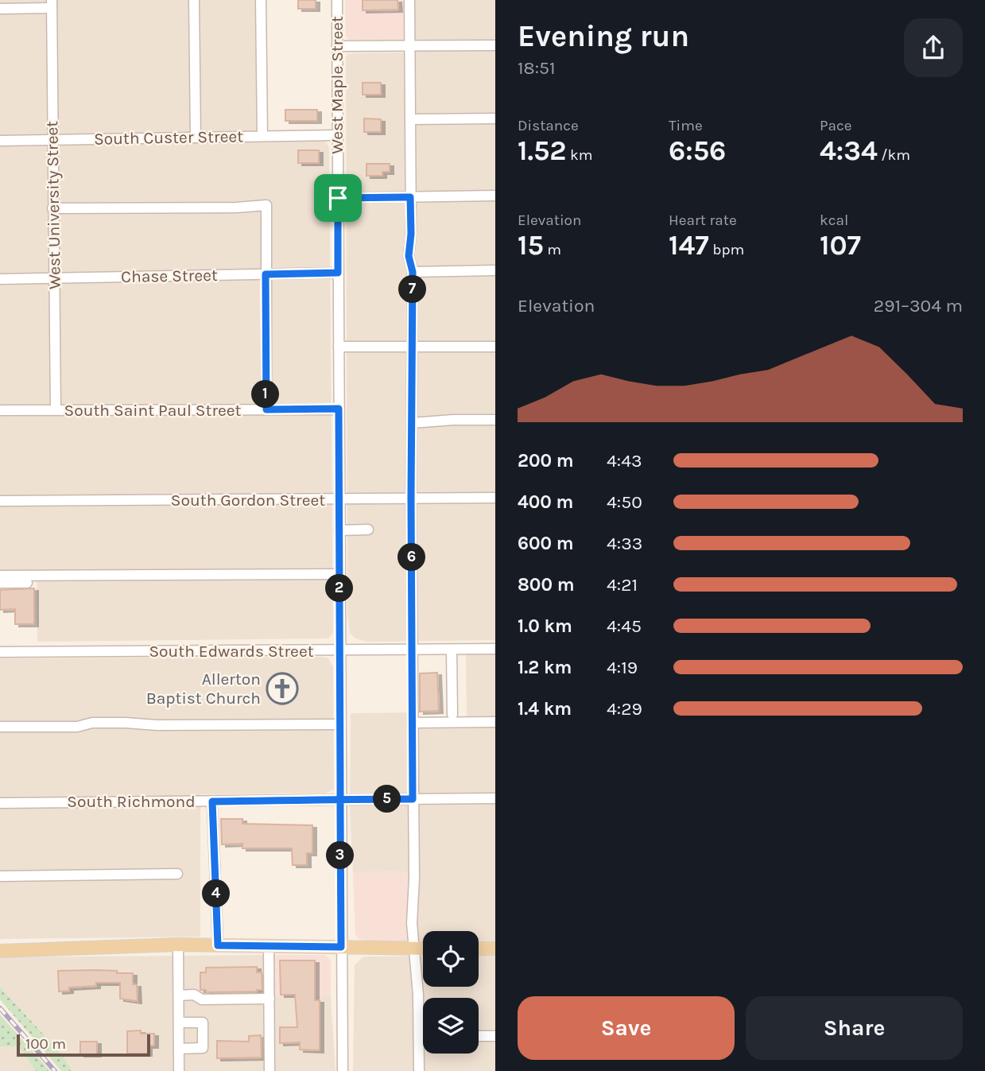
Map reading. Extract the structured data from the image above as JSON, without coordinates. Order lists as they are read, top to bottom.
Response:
{
  "streets": {
    "street": [
      "West Maple Street",
      "South Custer Street",
      "West University Street",
      "Chase Street",
      "South Saint Paul Street",
      "South Gordon Street",
      "South Edwards Street",
      "South Richmond"
    ]
  },
  "crossings": [
    ["West Maple Street", "South Custer Street"],
    ["West Maple Street", "Chase Street"],
    ["West Maple Street", "South Saint Paul Street"],
    ["West Maple Street", "South Gordon Street"],
    ["West Maple Street", "South Edwards Street"],
    ["West Maple Street", "South Richmond"],
    ["South Custer Street", "West University Street"],
    ["West University Street", "Chase Street"],
    ["West University Street", "South Saint Paul Street"]
  ],
  "places": {
    "church": ["Allerton Baptist Church"]
  },
  "scale_bar": "100 m",
  "page": {
    "heading": ["Evening run", "18:51"],
    "stats": [
      ["Distance", "1.52 km"],
      ["Time", "6:56"],
      ["Pace", "4:34 /km"],
      ["Elevation", "15 m"],
      ["Heart rate", "147 bpm"],
      ["kcal", "107"]
    ],
    "pins": [
      "7",
      "1",
      "6",
      "2",
      "5",
      "3",
      "4"
    ],
    "chart": ["Elevation", "291–304 m"],
    "list": [
      {
        "name": "200 m",
        "note": "4:43"
      },
      {
        "name": "400 m",
        "note": "4:50"
      },
      {
        "name": "600 m",
        "note": "4:33"
      },
      {
        "name": "800 m",
        "note": "4:21"
      },
      {
        "name": "1.0 km",
        "note": "4:45"
      },
      {
        "name": "1.2 km",
        "note": "4:19"
      },
      {
        "name": "1.4 km",
        "note": "4:29"
      }
    ],
    "buttons": ["Save", "Share"],
    "scale": "100 m"
  }
}
